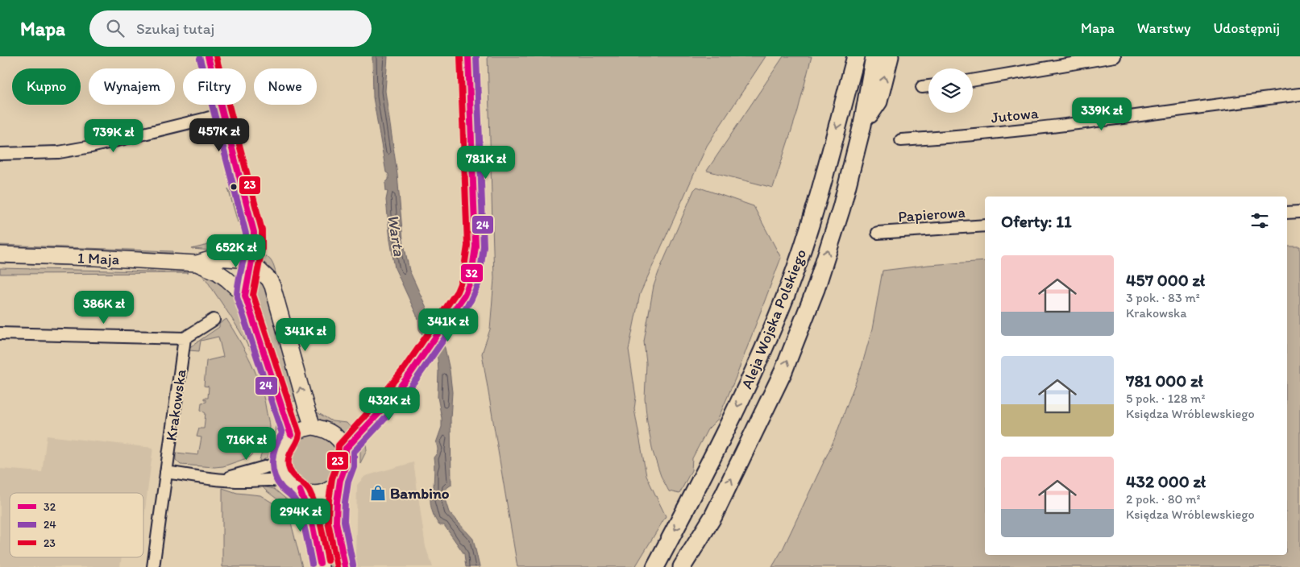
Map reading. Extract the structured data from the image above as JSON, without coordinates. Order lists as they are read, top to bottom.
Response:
{
  "streets": {
    "main road": ["1 Maja", "Aleja Wojska Polskiego"],
    "street": ["Jutowa", "Papierowa", "Krakowska"]
  },
  "water": ["Warta"],
  "places": {
    "shop": ["Bambino"]
  },
  "lines": ["transit line 32", "transit line 24", "transit line 23"],
  "legend": ["32", "24", "23"],
  "page": {
    "header": "Mapa",
    "search": "Szukaj tutaj",
    "nav": ["Mapa", "Warstwy", "Udostępnij"],
    "chip": [
      "Kupno",
      "Wynajem",
      "Filtry",
      "Nowe"
    ],
    "price": [
      "339K zł",
      "457K zł",
      "739K zł",
      "781K zł",
      "652K zł",
      "386K zł",
      "341K zł",
      "341K zł",
      "432K zł",
      "716K zł",
      "294K zł"
    ],
    "heading": "Oferty: 11",
    "list": [
      {
        "name": "457 000 zł",
        "note": "3 pok. · 83 m² · Krakowska"
      },
      {
        "name": "781 000 zł",
        "note": "5 pok. · 128 m² · Księdza Wróblewskiego"
      },
      {
        "name": "432 000 zł",
        "note": "2 pok. · 80 m² · Księdza Wróblewskiego"
      }
    ]
  }
}
